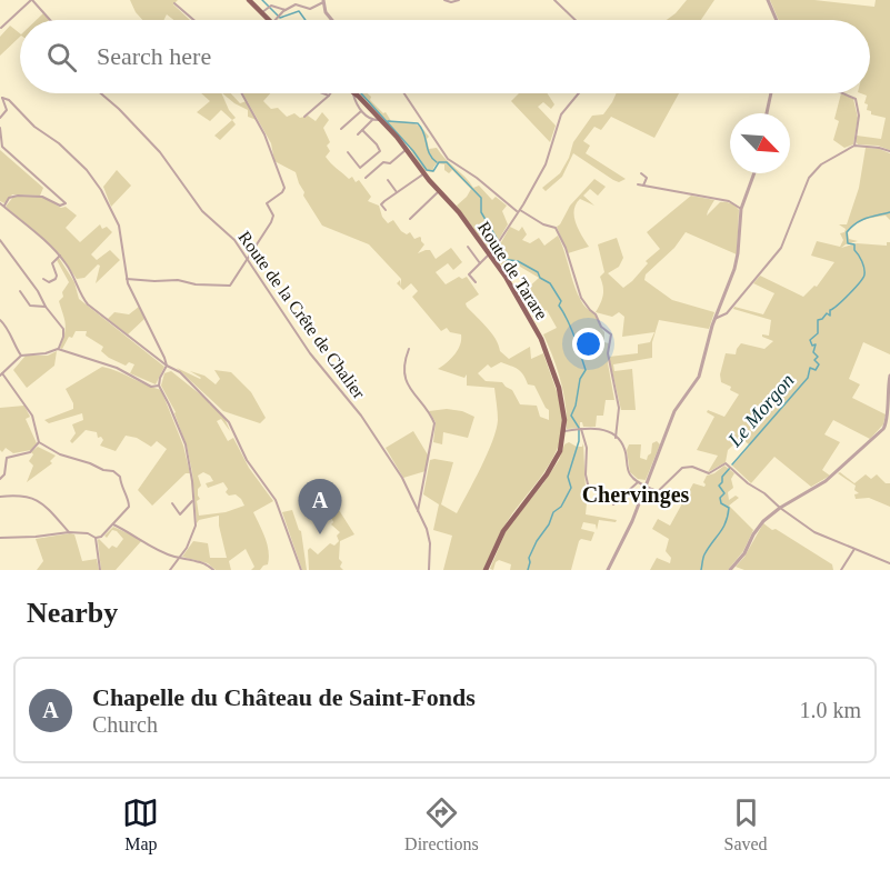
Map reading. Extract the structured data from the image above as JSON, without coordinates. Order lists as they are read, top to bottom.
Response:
{
  "streets": {
    "main road": ["Route de Tarare"],
    "street": ["Route de la Crête de Chalier"]
  },
  "districts": ["Chervinges"],
  "water": ["Le Morgon"],
  "north": "bottom right",
  "page": {
    "search": "Search here",
    "pins": "A",
    "heading": "Nearby",
    "list": [
      {
        "mark": "A",
        "name": "Chapelle du Château de Saint-Fonds",
        "note": "Church",
        "value": "1.0 km"
      }
    ],
    "nav": ["Map", "Directions", "Saved"]
  }
}
